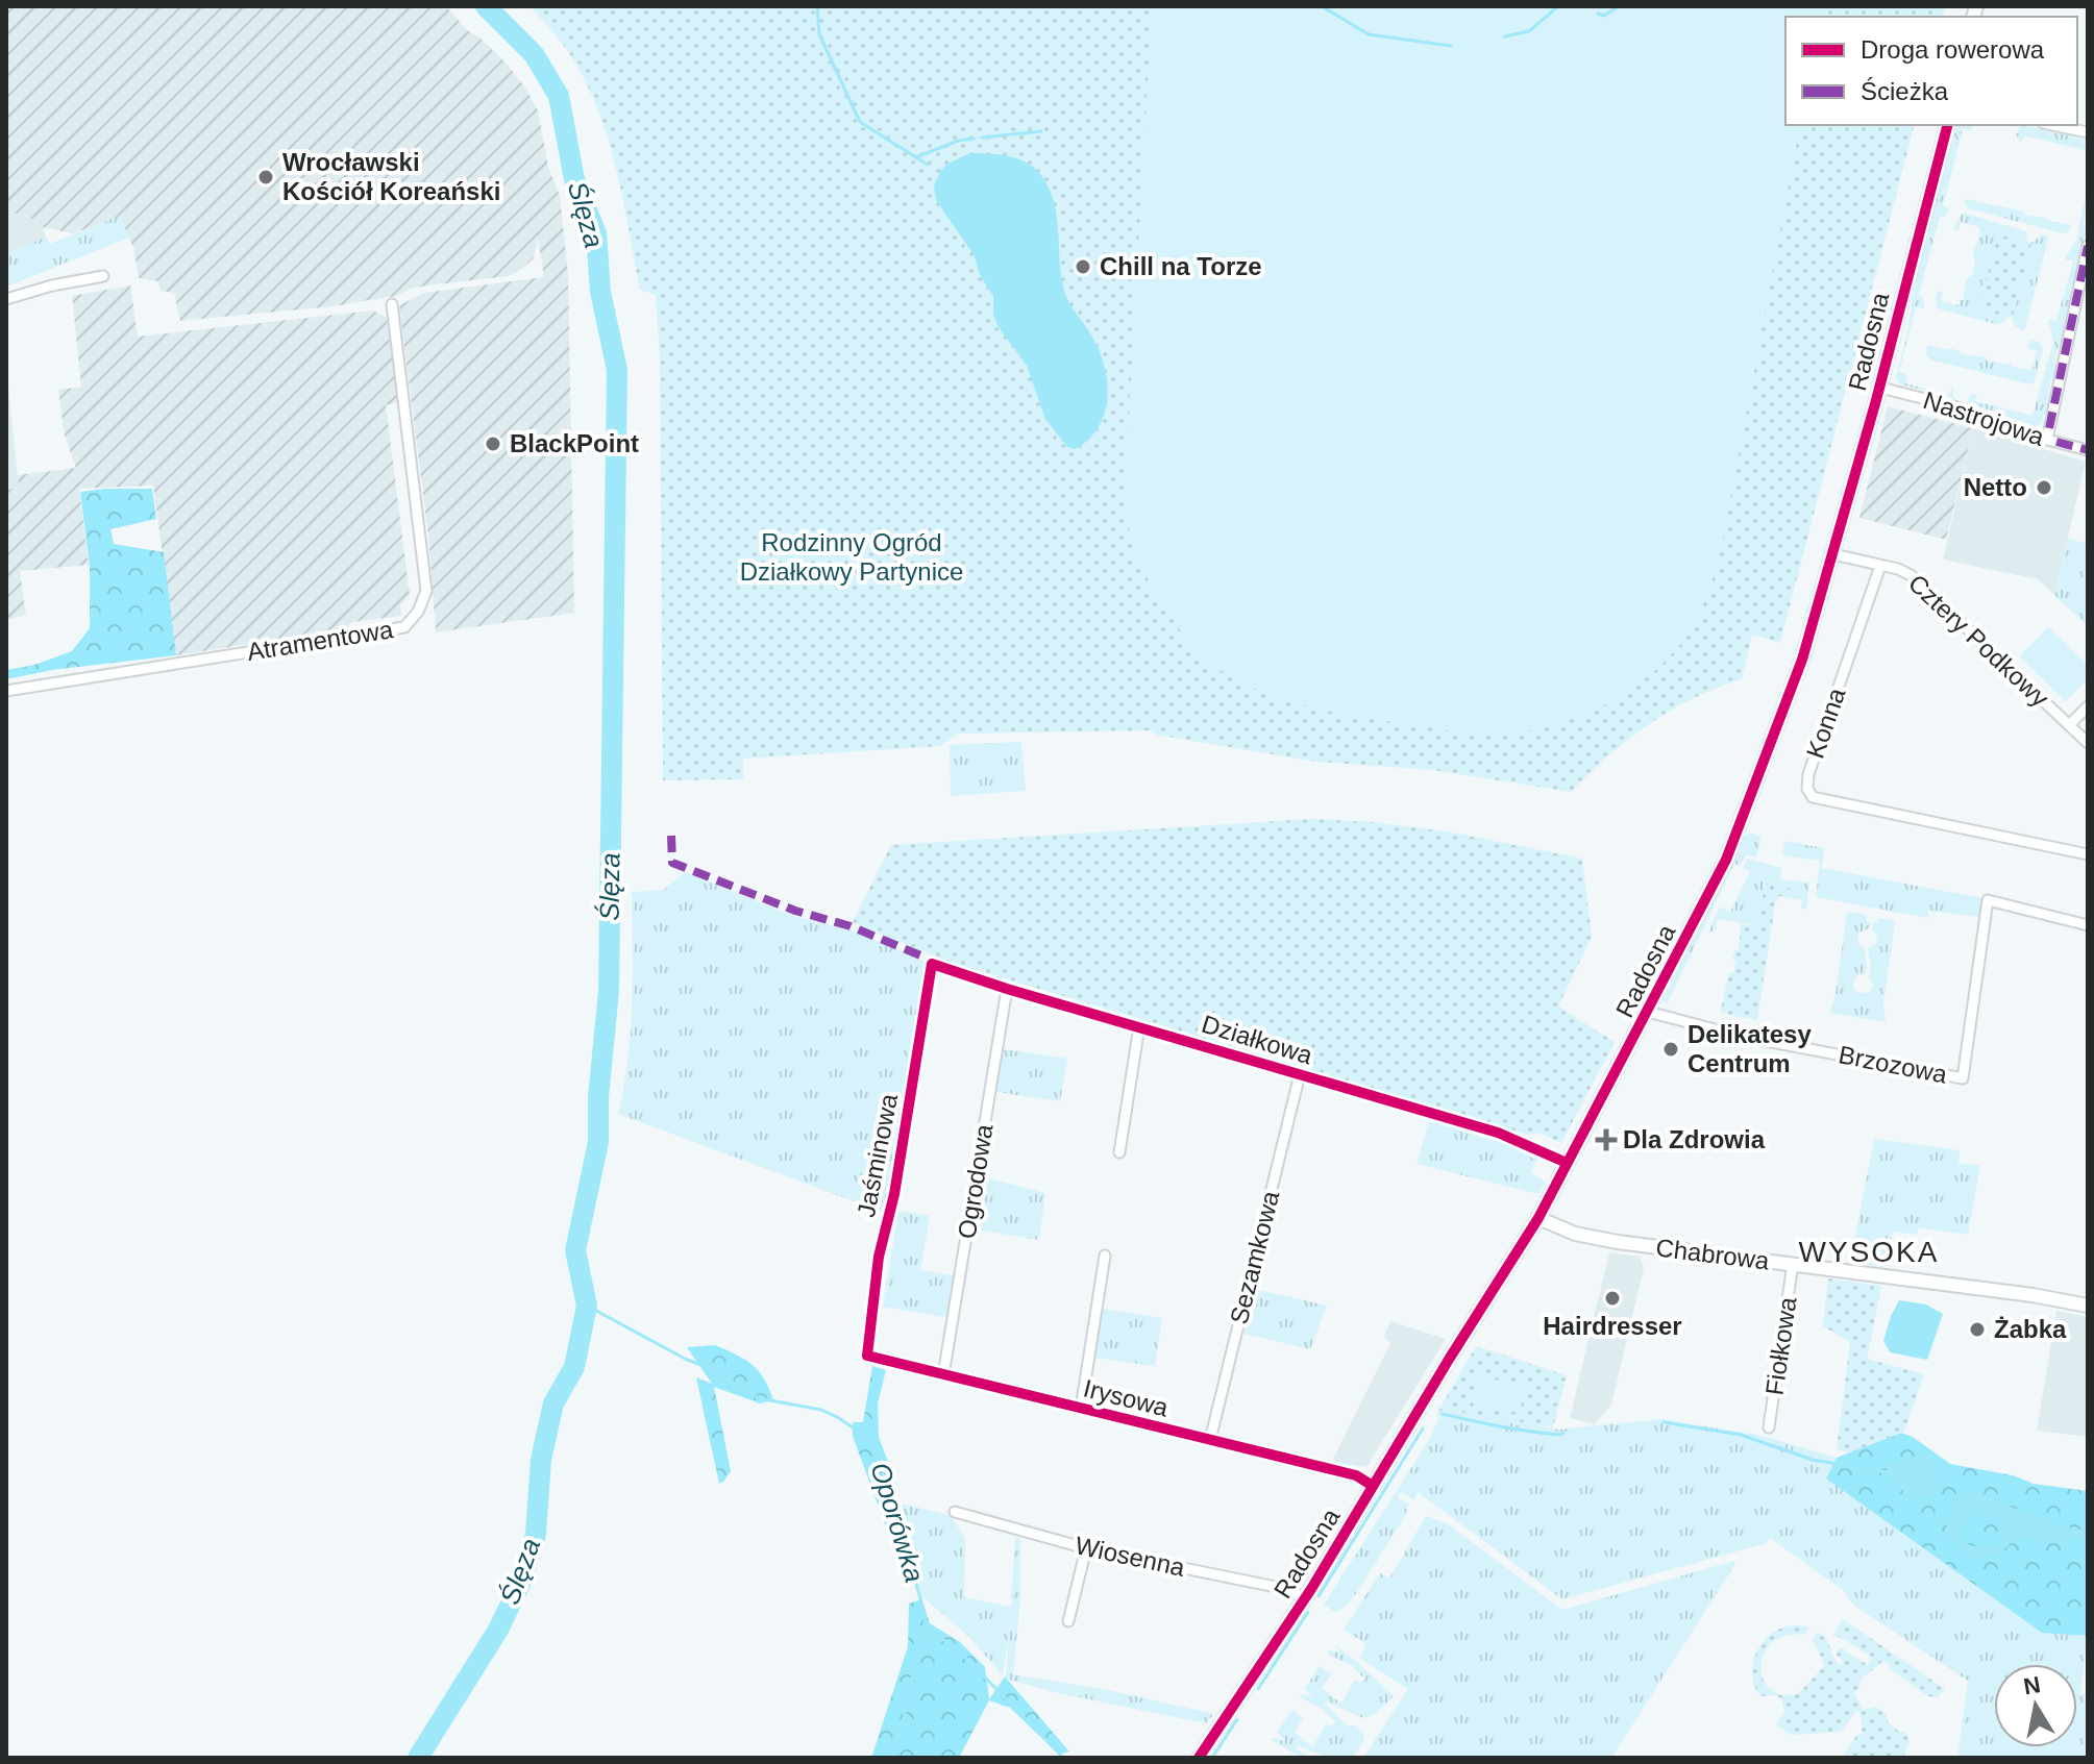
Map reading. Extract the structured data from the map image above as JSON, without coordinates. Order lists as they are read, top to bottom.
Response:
{
  "streets": {
    "street": [
      "Radosna",
      "Nastrojowa",
      "Atramentowa",
      "Cztery Podkowy",
      "Konna",
      "Działkowa",
      "Brzozowa",
      "Jaśminowa",
      "Ogrodowa",
      "Chabrowa",
      "Sezamkowa",
      "Fiołkowa",
      "Irysowa",
      "Wiosenna"
    ]
  },
  "crossings": [
    ["Radosna", "Nastrojowa"],
    ["Radosna", "Cztery Podkowy"],
    ["Radosna", "Działkowa"],
    ["Radosna", "Brzozowa"],
    ["Radosna", "Chabrowa"],
    ["Radosna", "Irysowa"],
    ["Radosna", "Wiosenna"],
    ["Cztery Podkowy", "Konna"],
    ["Działkowa", "Jaśminowa"],
    ["Działkowa", "Ogrodowa"],
    ["Działkowa", "Sezamkowa"],
    ["Jaśminowa", "Irysowa"],
    ["Ogrodowa", "Irysowa"],
    ["Chabrowa", "Fiołkowa"],
    ["Sezamkowa", "Irysowa"]
  ],
  "districts": ["WYSOKA"],
  "water": ["Ślęza", "Oporówka"],
  "parks": ["Rodzinny Ogród Działkowy Partynice"],
  "places": {
    "other": [
      "Wrocławski Kościół Koreański",
      "Chill na Torze",
      "BlackPoint",
      "Netto",
      "Delikatesy Centrum",
      "Hairdresser",
      "Żabka"
    ],
    "health": ["Dla Zdrowia"]
  },
  "legend": ["Droga rowerowa", "Ścieżka"],
  "north": "top"
}
